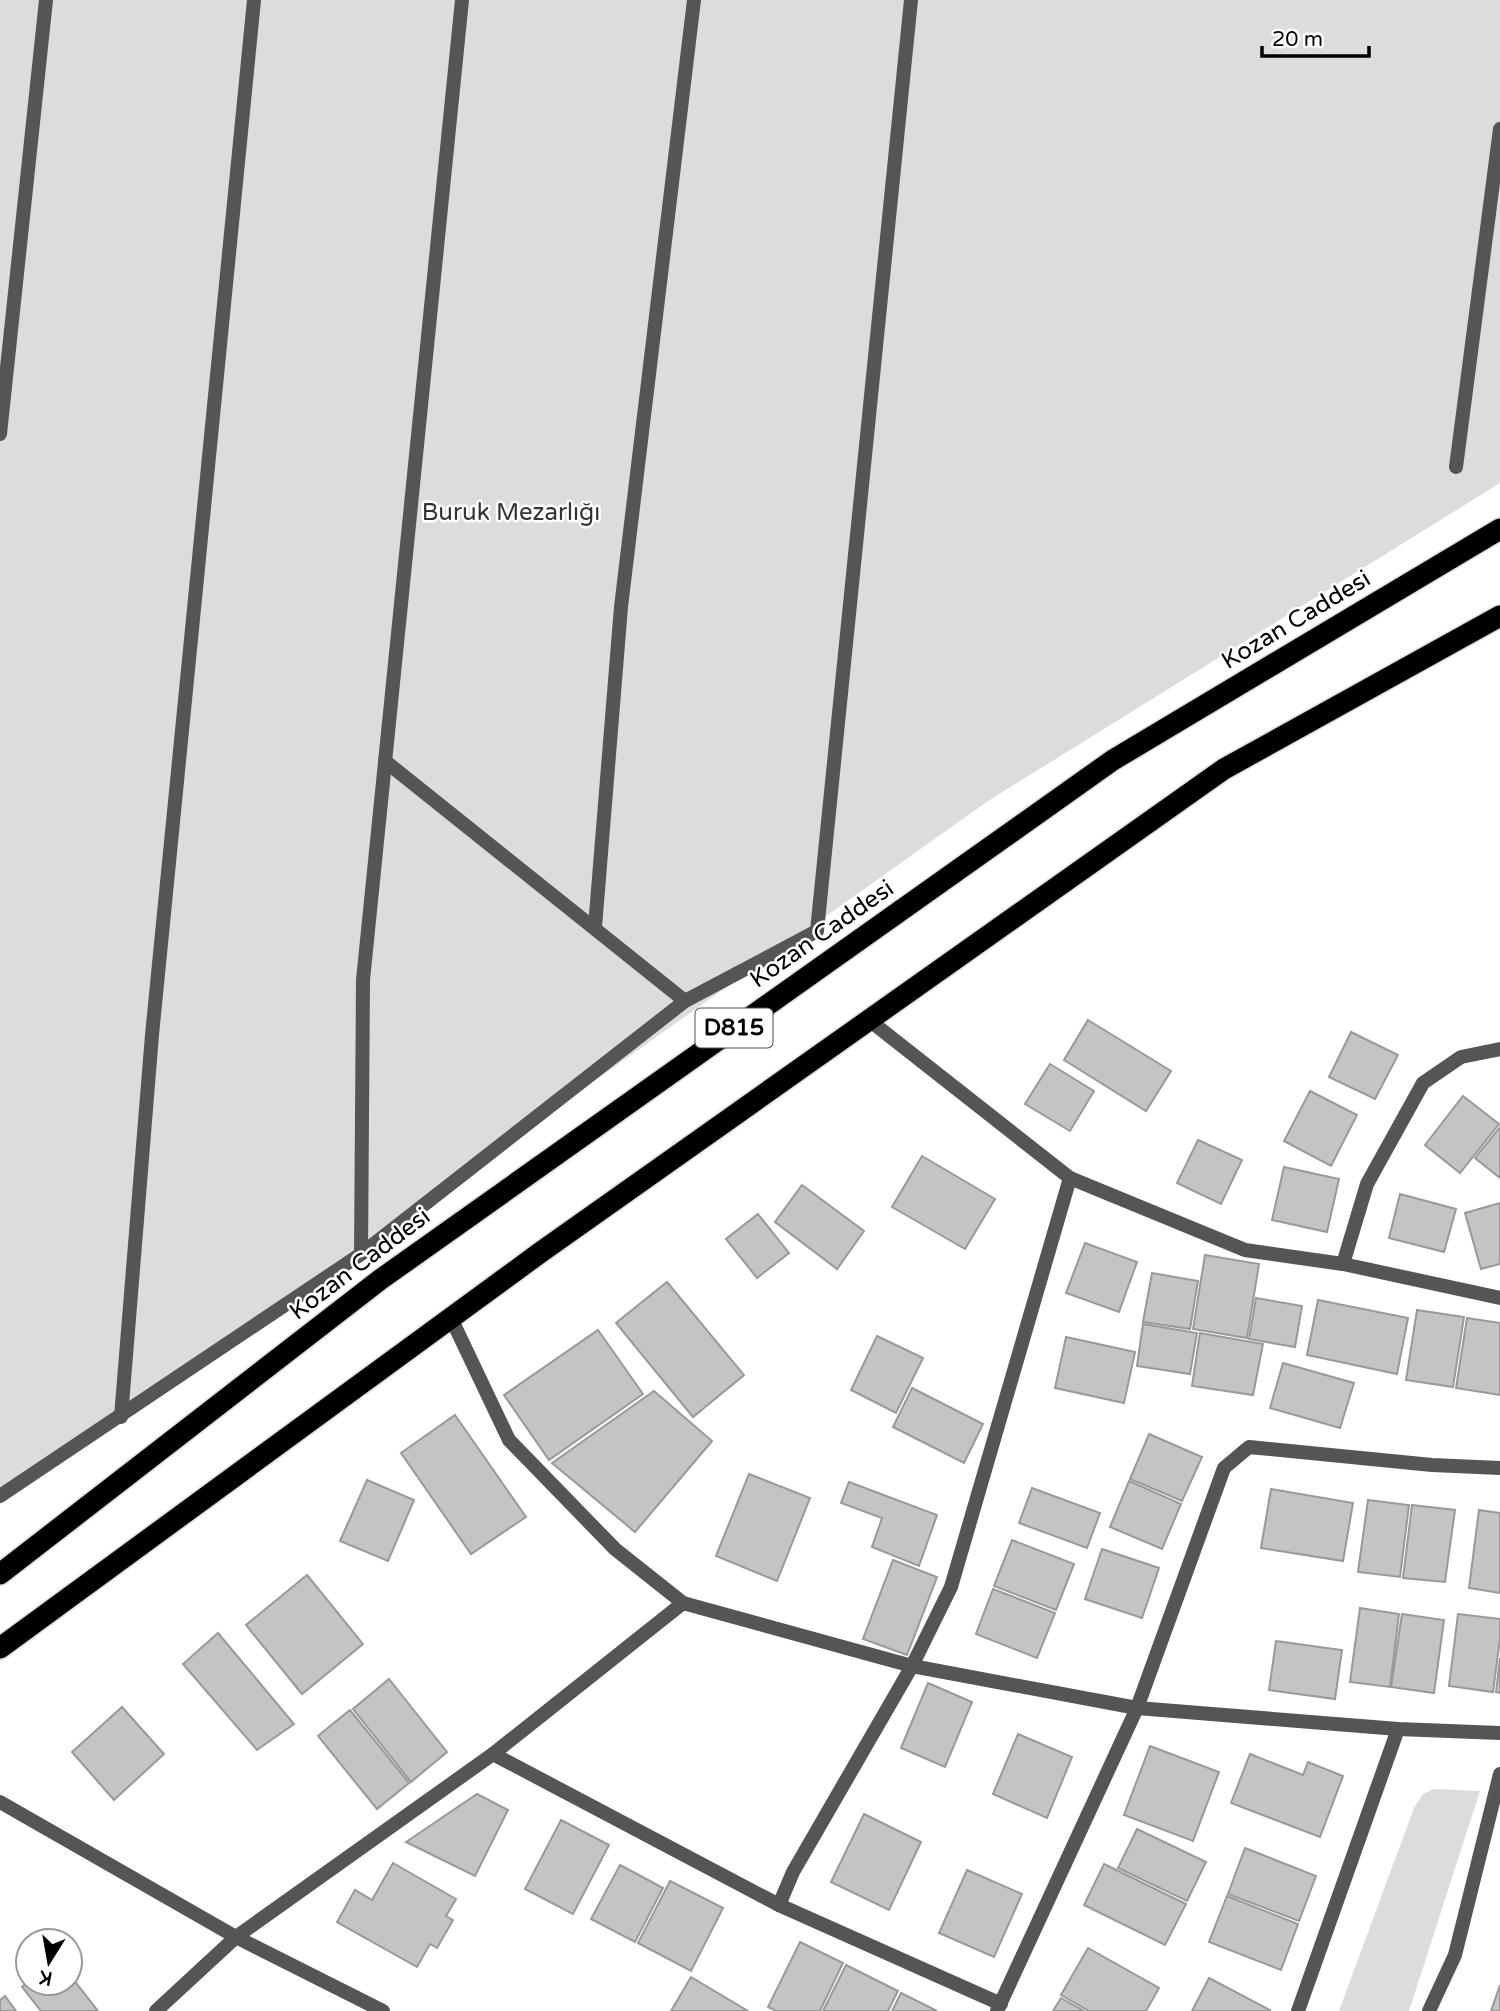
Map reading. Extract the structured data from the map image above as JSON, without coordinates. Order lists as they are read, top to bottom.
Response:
{
  "streets": {
    "highway": ["Kozan Caddesi", "D815"]
  },
  "parks": ["Buruk Mezarlığı"],
  "scale_bar": "20 m",
  "north": "bottom"
}
